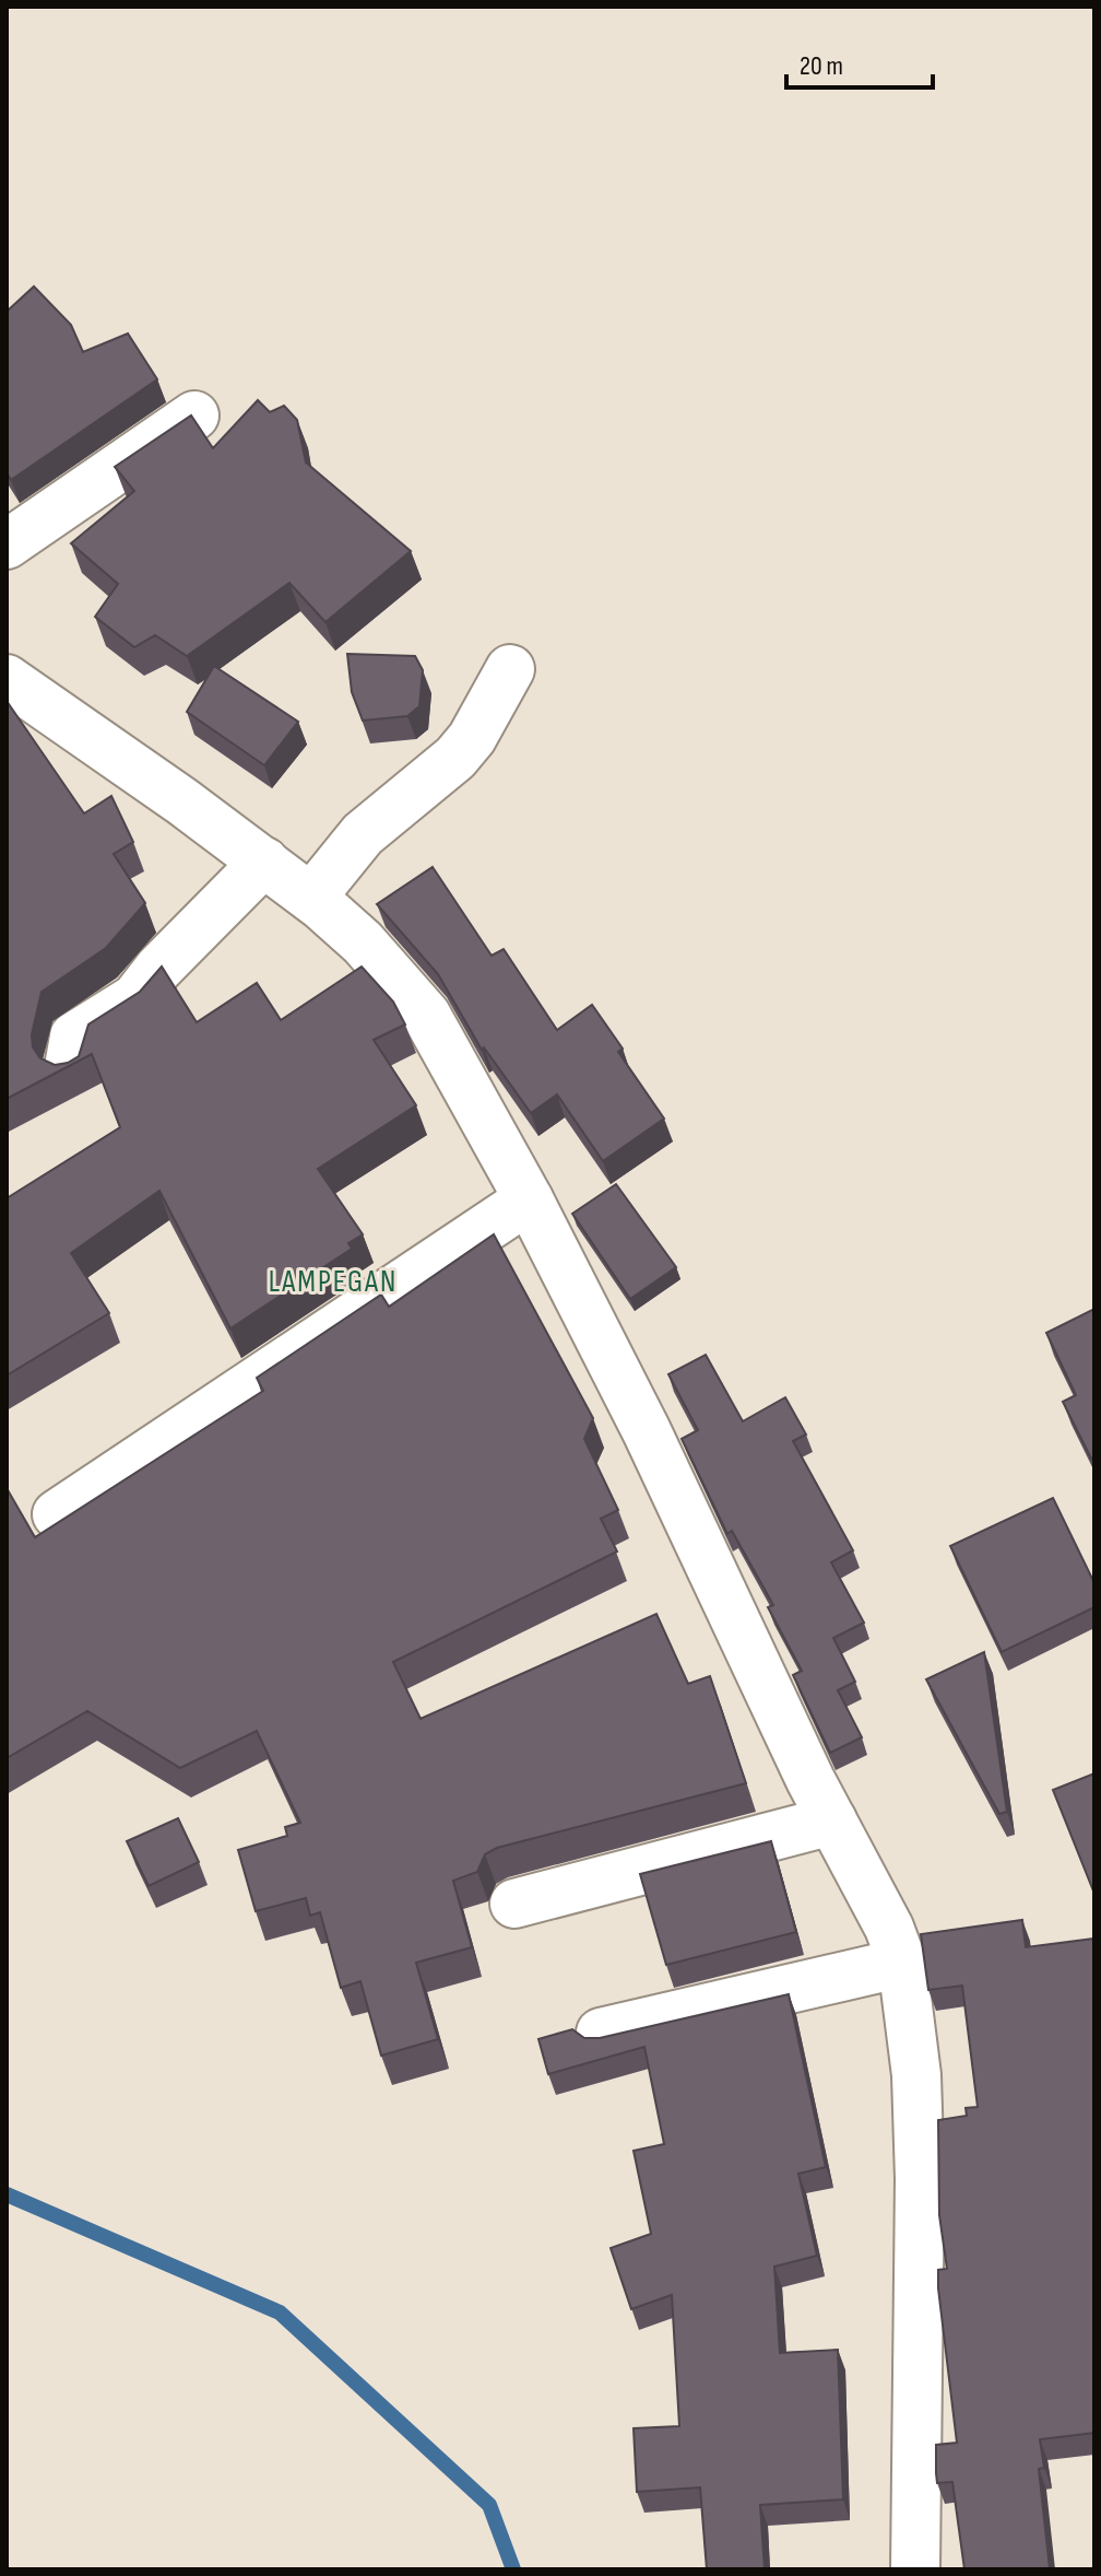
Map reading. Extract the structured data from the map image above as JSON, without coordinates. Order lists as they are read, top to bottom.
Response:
{
  "districts": ["LAMPEGAN"],
  "scale_bar": "20 m"
}
